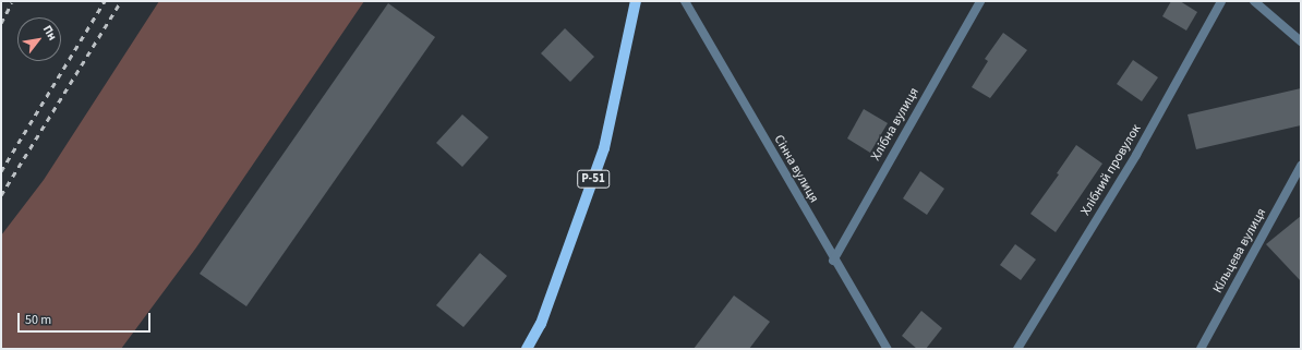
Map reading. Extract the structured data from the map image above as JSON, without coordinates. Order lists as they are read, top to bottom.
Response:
{
  "streets": {
    "main road": ["Р-51"],
    "street": [
      "Хлібна вулиця",
      "Сінна вулиця",
      "Хлібний провулок",
      "Кільцева вулиця"
    ]
  },
  "crossings": [
    ["Хлібна вулиця", "Сінна вулиця"]
  ],
  "scale_bar": "50 m",
  "north": "top right"
}
